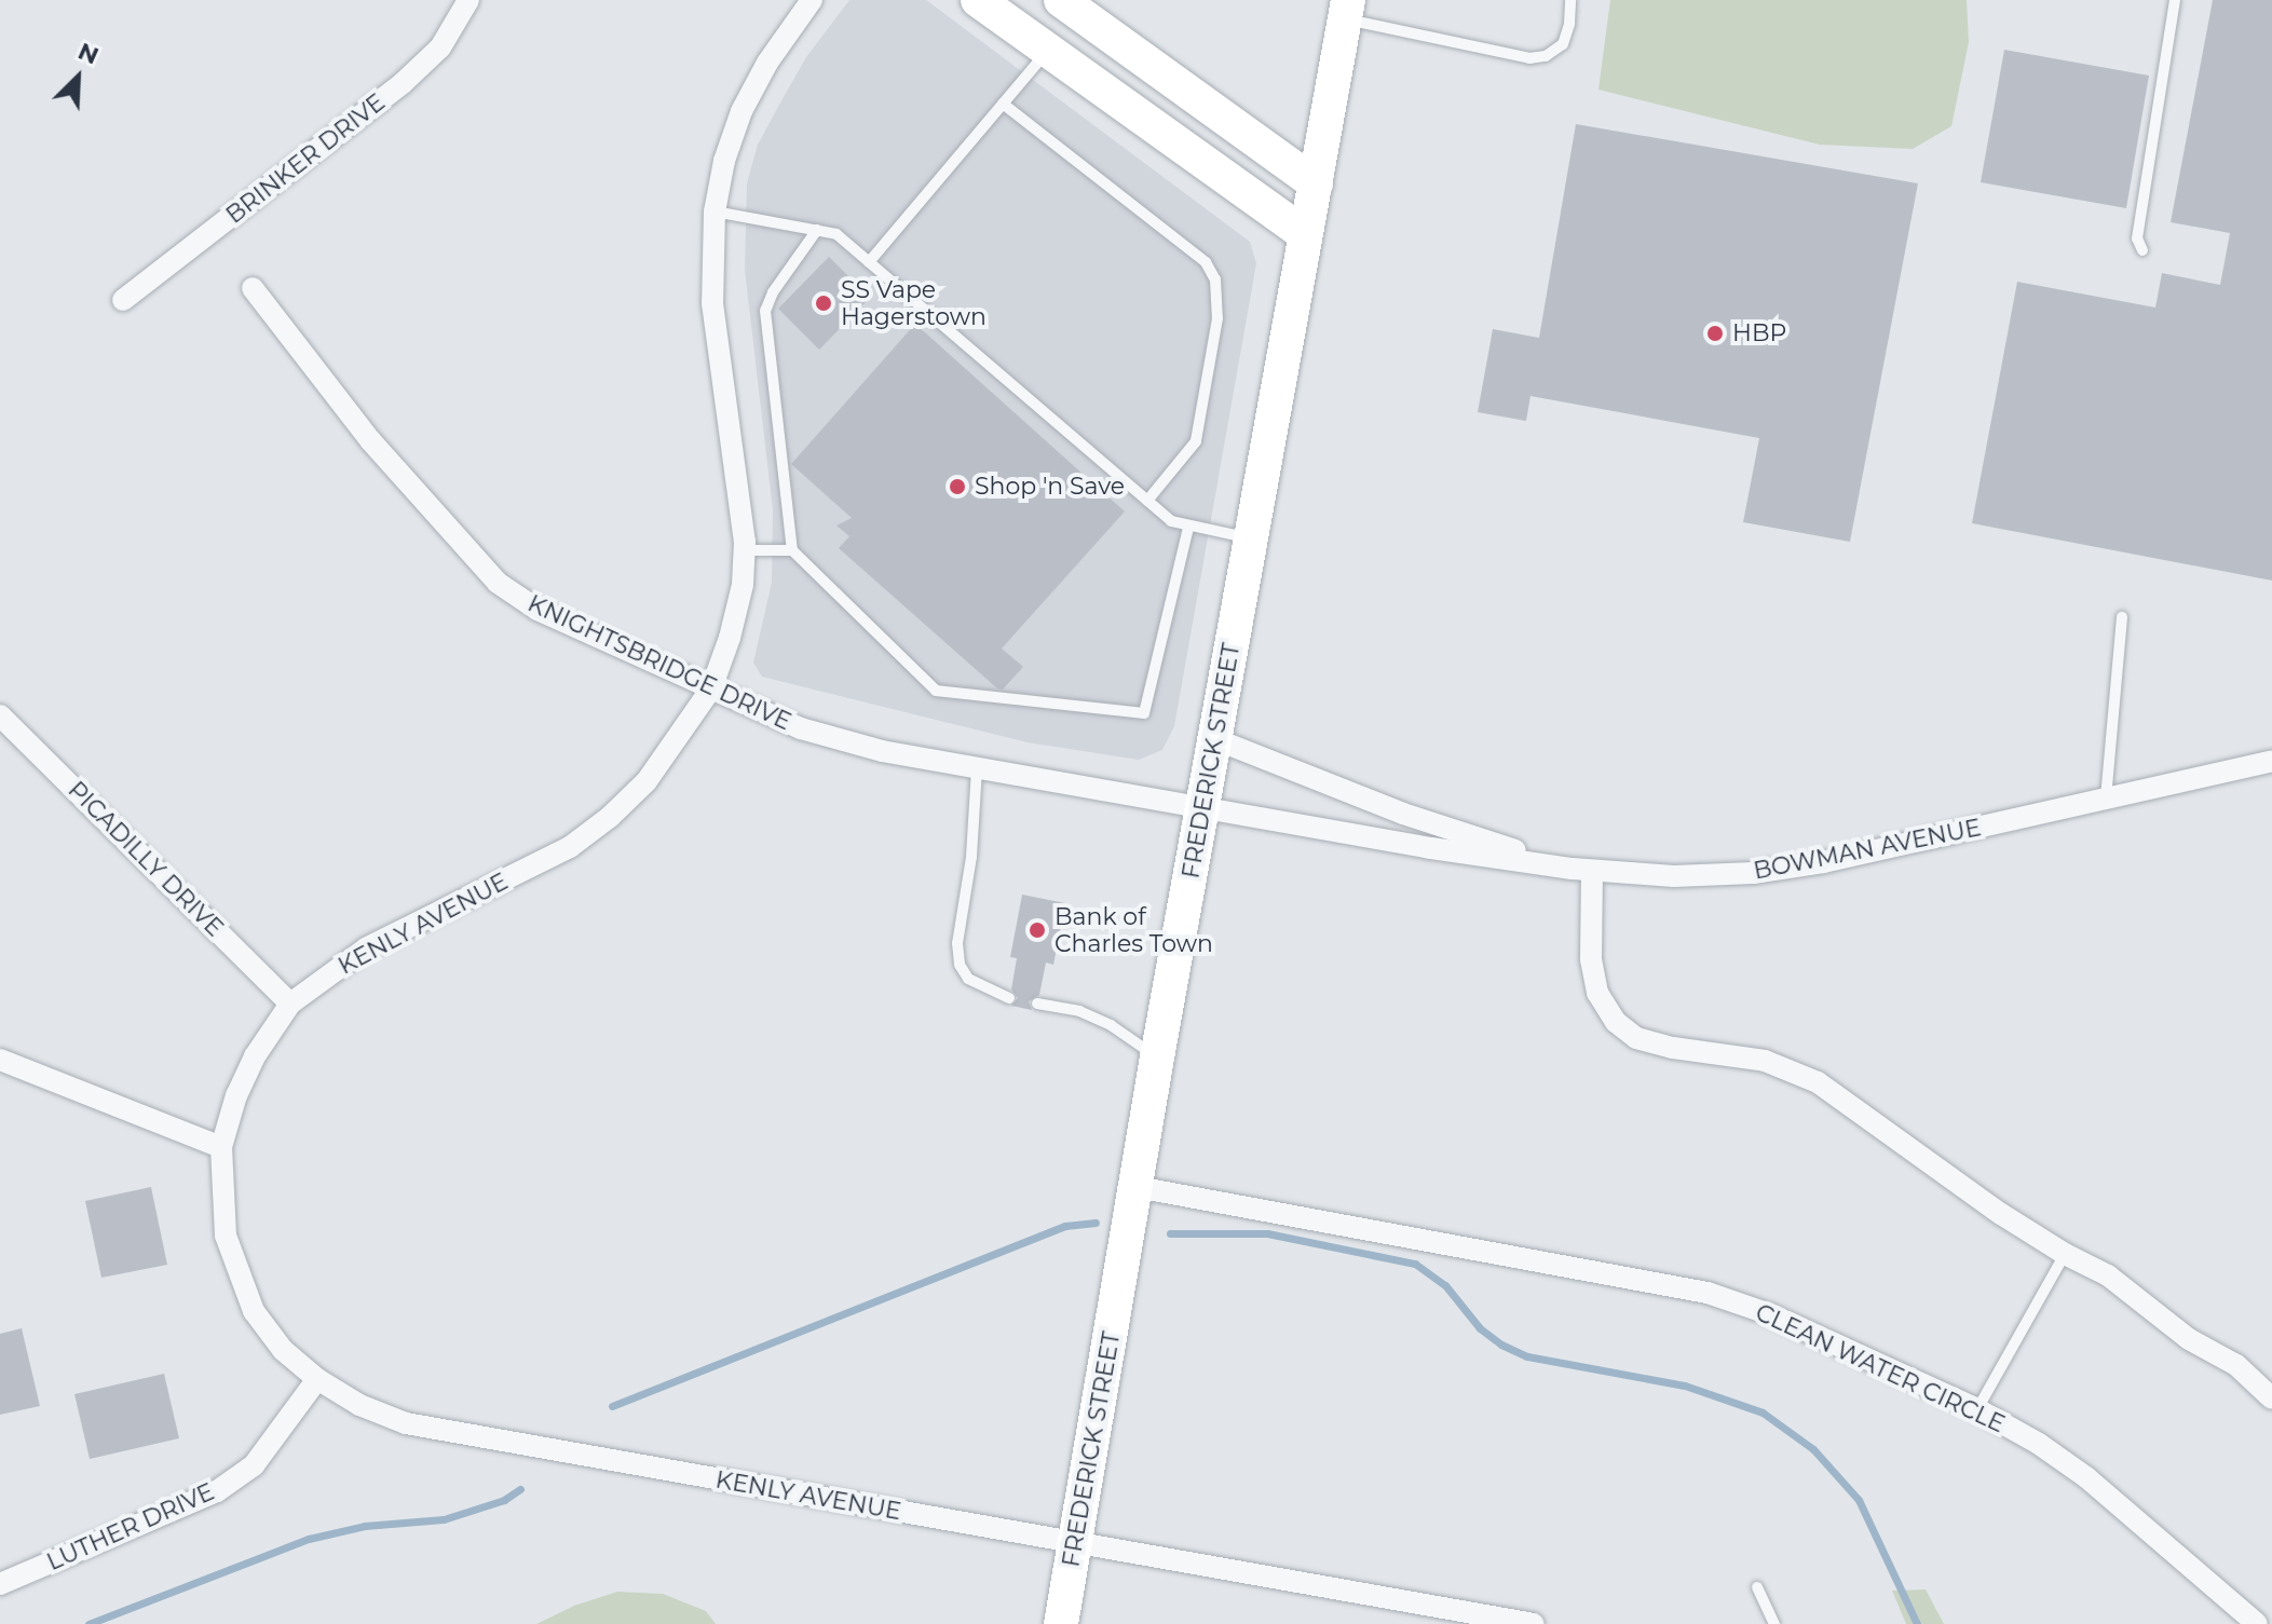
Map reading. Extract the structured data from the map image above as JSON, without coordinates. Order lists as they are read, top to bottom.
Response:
{
  "streets": {
    "main road": ["FREDERICK STREET"],
    "street": [
      "BRINKER DRIVE",
      "KNIGHTSBRIDGE DRIVE",
      "BOWMAN AVENUE",
      "PICADILLY DRIVE",
      "KENLY AVENUE",
      "CLEAN WATER CIRCLE",
      "LUTHER DRIVE"
    ]
  },
  "crossings": [
    ["KNIGHTSBRIDGE DRIVE", "FREDERICK STREET"],
    ["KNIGHTSBRIDGE DRIVE", "BOWMAN AVENUE"],
    ["KNIGHTSBRIDGE DRIVE", "KENLY AVENUE"],
    ["FREDERICK STREET", "BOWMAN AVENUE"],
    ["FREDERICK STREET", "KENLY AVENUE"],
    ["FREDERICK STREET", "CLEAN WATER CIRCLE"],
    ["PICADILLY DRIVE", "KENLY AVENUE"],
    ["KENLY AVENUE", "LUTHER DRIVE"]
  ],
  "places": [
    "SS Vape Hagerstown",
    "HBP",
    "Shop 'n Save",
    "Bank of Charles Town"
  ],
  "north": "top right"
}
